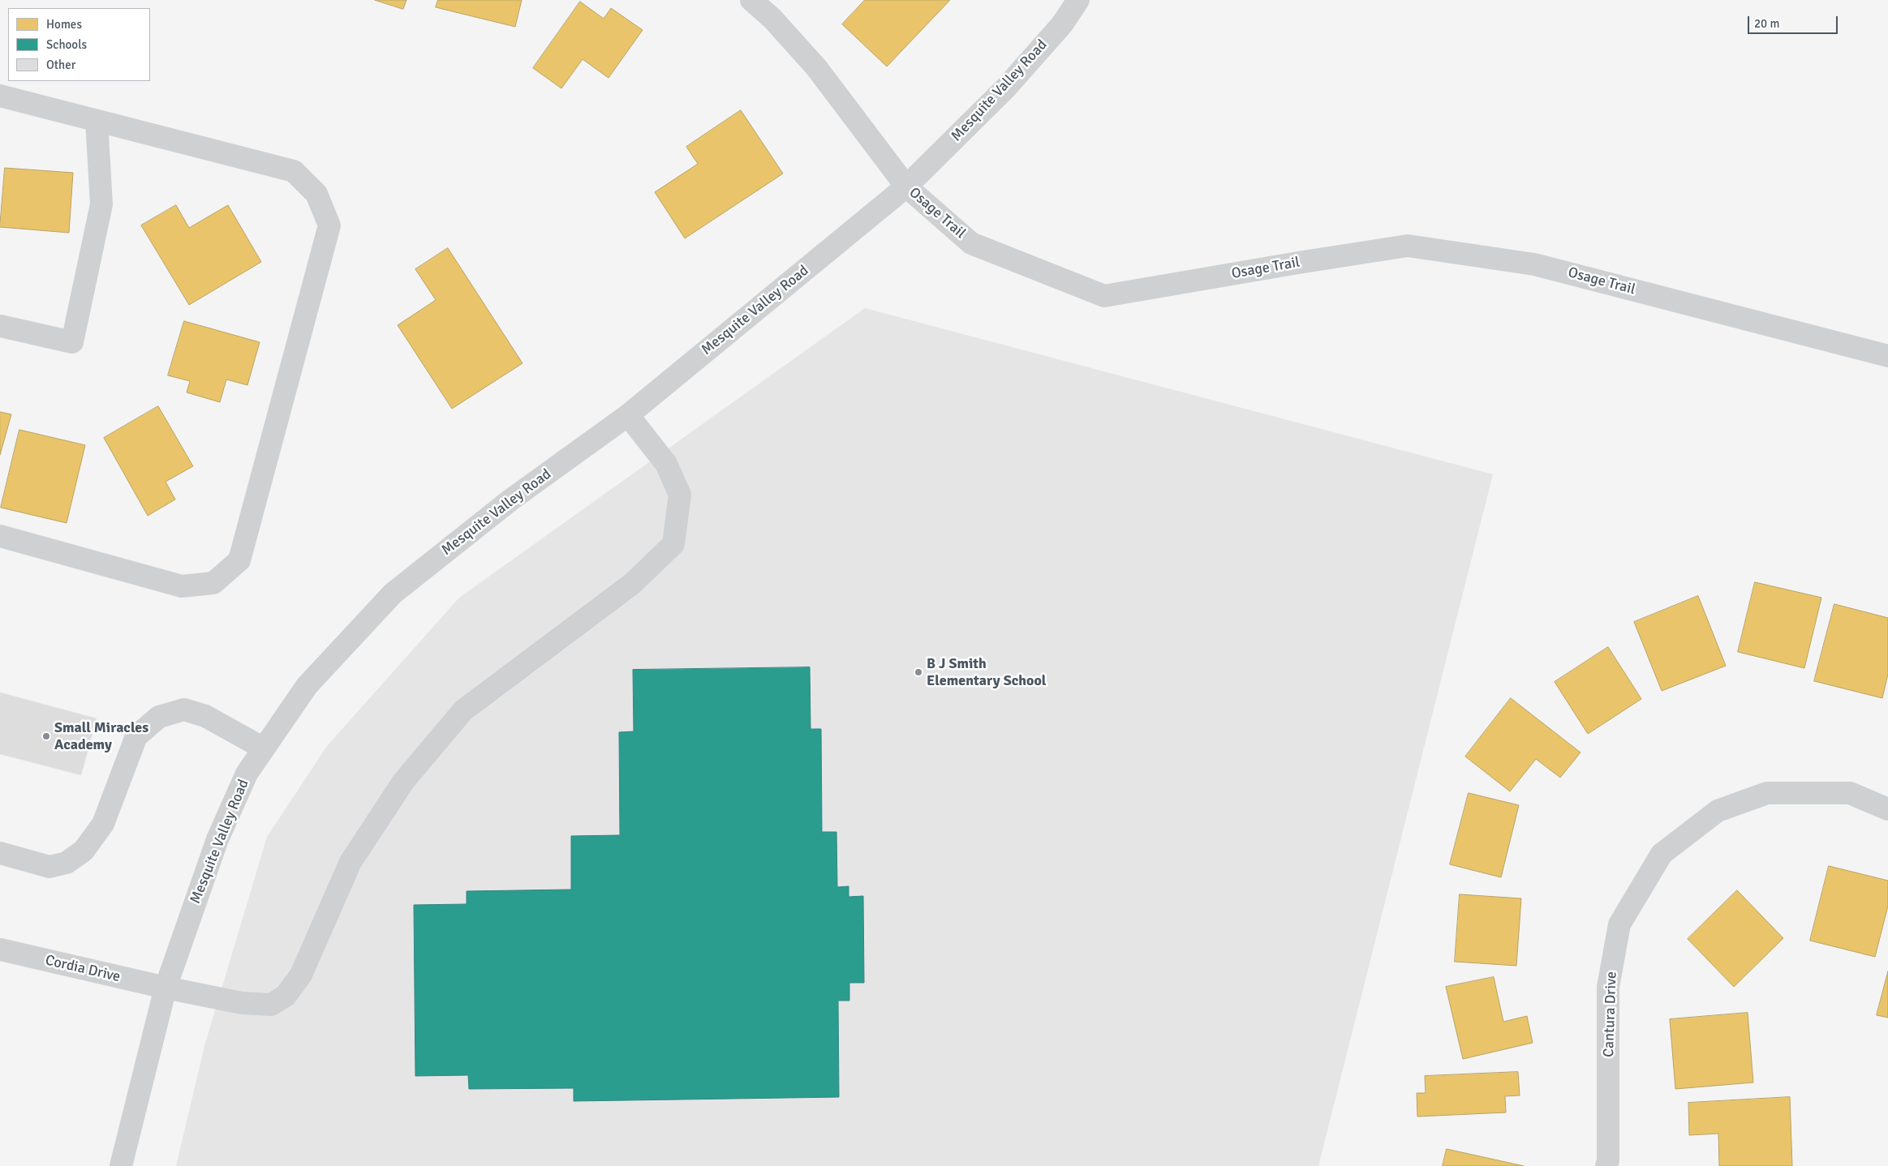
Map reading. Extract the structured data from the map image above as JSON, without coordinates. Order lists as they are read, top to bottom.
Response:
{
  "streets": {
    "street": [
      "Mesquite Valley Road",
      "Osage Trail",
      "Cordia Drive",
      "Cantura Drive"
    ]
  },
  "crossings": [
    ["Mesquite Valley Road", "Osage Trail"],
    ["Mesquite Valley Road", "Cordia Drive"]
  ],
  "places": ["B J Smith Elementary School", "Small Miracles Academy"],
  "legend": ["Homes", "Schools", "Other"],
  "scale_bar": "20 m"
}
